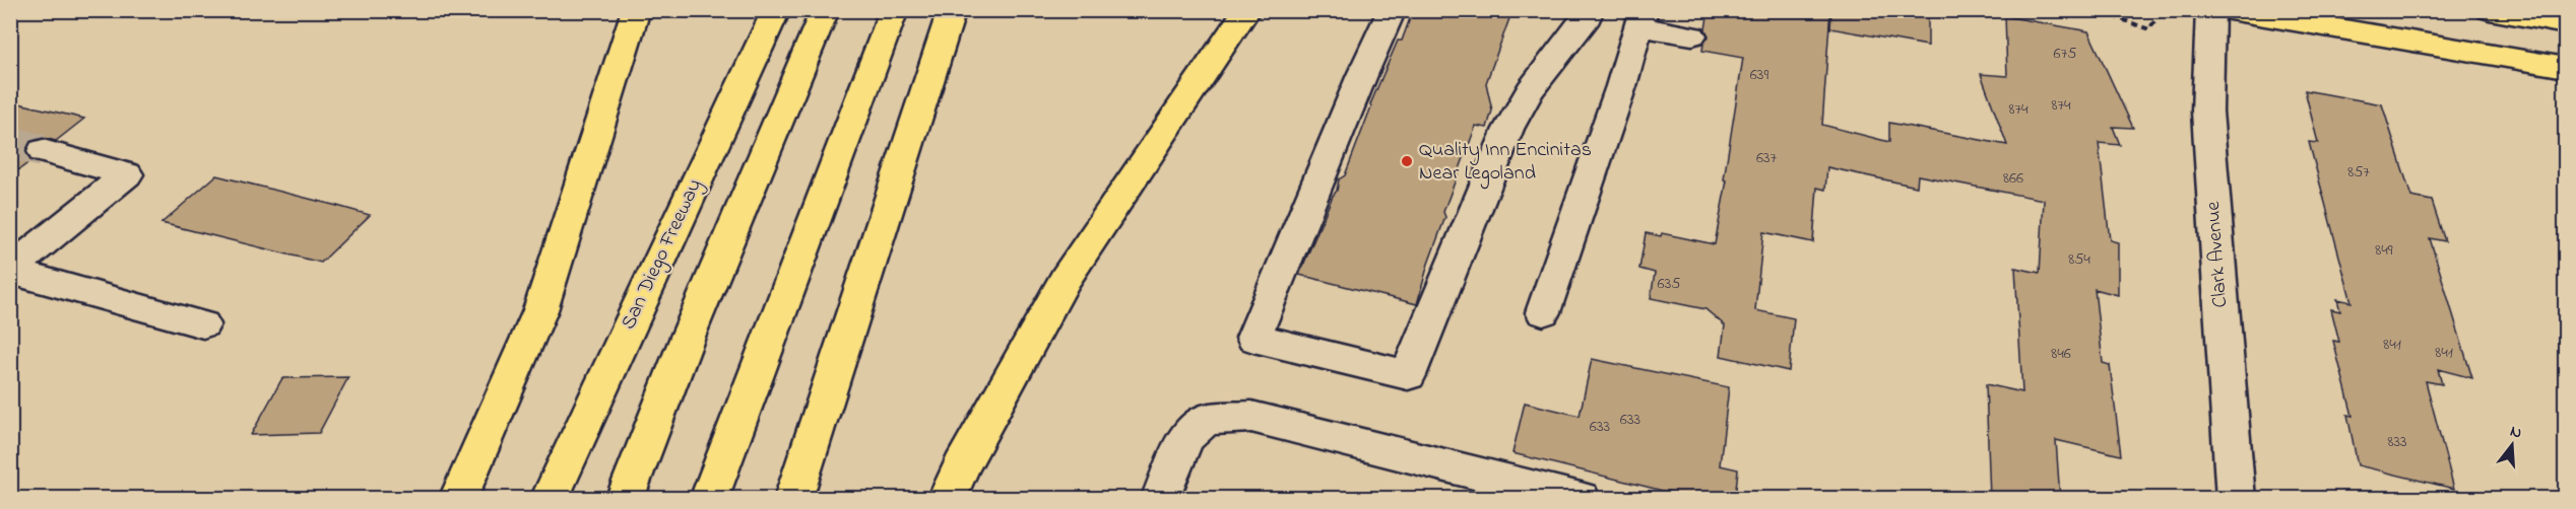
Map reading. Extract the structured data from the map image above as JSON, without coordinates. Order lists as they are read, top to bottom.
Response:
{
  "streets": {
    "main road": ["San Diego Freeway"],
    "street": ["Clark Avenue"]
  },
  "places": ["Quality Inn Encinitas Near Legoland"],
  "house_numbers": [
    "675",
    "639",
    "874",
    "874",
    "637",
    "857",
    "866",
    "849",
    "854",
    "635",
    "841",
    "841",
    "846",
    "633",
    "633",
    "833"
  ],
  "north": "top"
}
